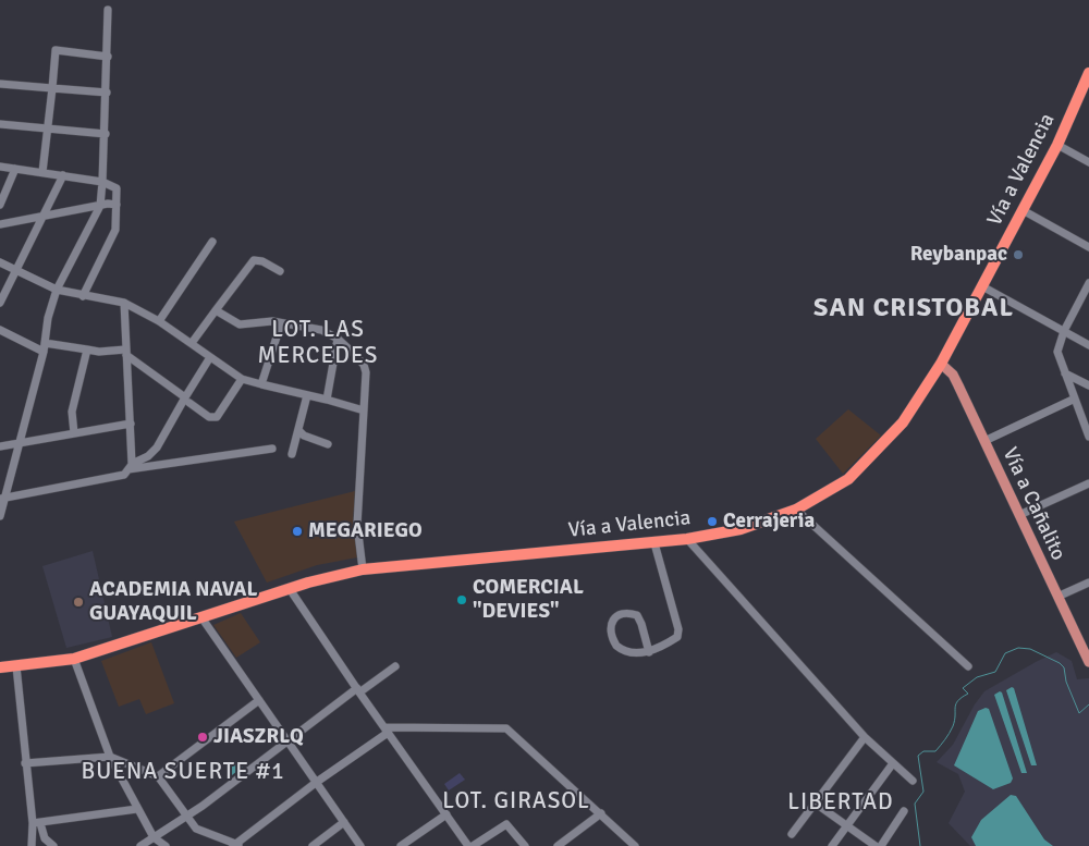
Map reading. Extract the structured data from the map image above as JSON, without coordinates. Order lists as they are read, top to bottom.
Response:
{
  "streets": {
    "highway": ["Vía a Valencia"],
    "main road": ["Vía a Cañalito"]
  },
  "crossings": [
    ["Vía a Valencia", "Vía a Cañalito"]
  ],
  "districts": [
    "SAN CRISTOBAL",
    "LOT. LAS MERCEDES",
    "BUENA SUERTE #1",
    "LOT. GIRASOL",
    "LIBERTAD"
  ],
  "places": [
    "Reybanpac",
    "Cerrajeria",
    "MEGARIEGO",
    "COMERCIAL \"DEVIES\"",
    "ACADEMIA NAVAL GUAYAQUIL",
    "JIASZRLQ"
  ]
}
